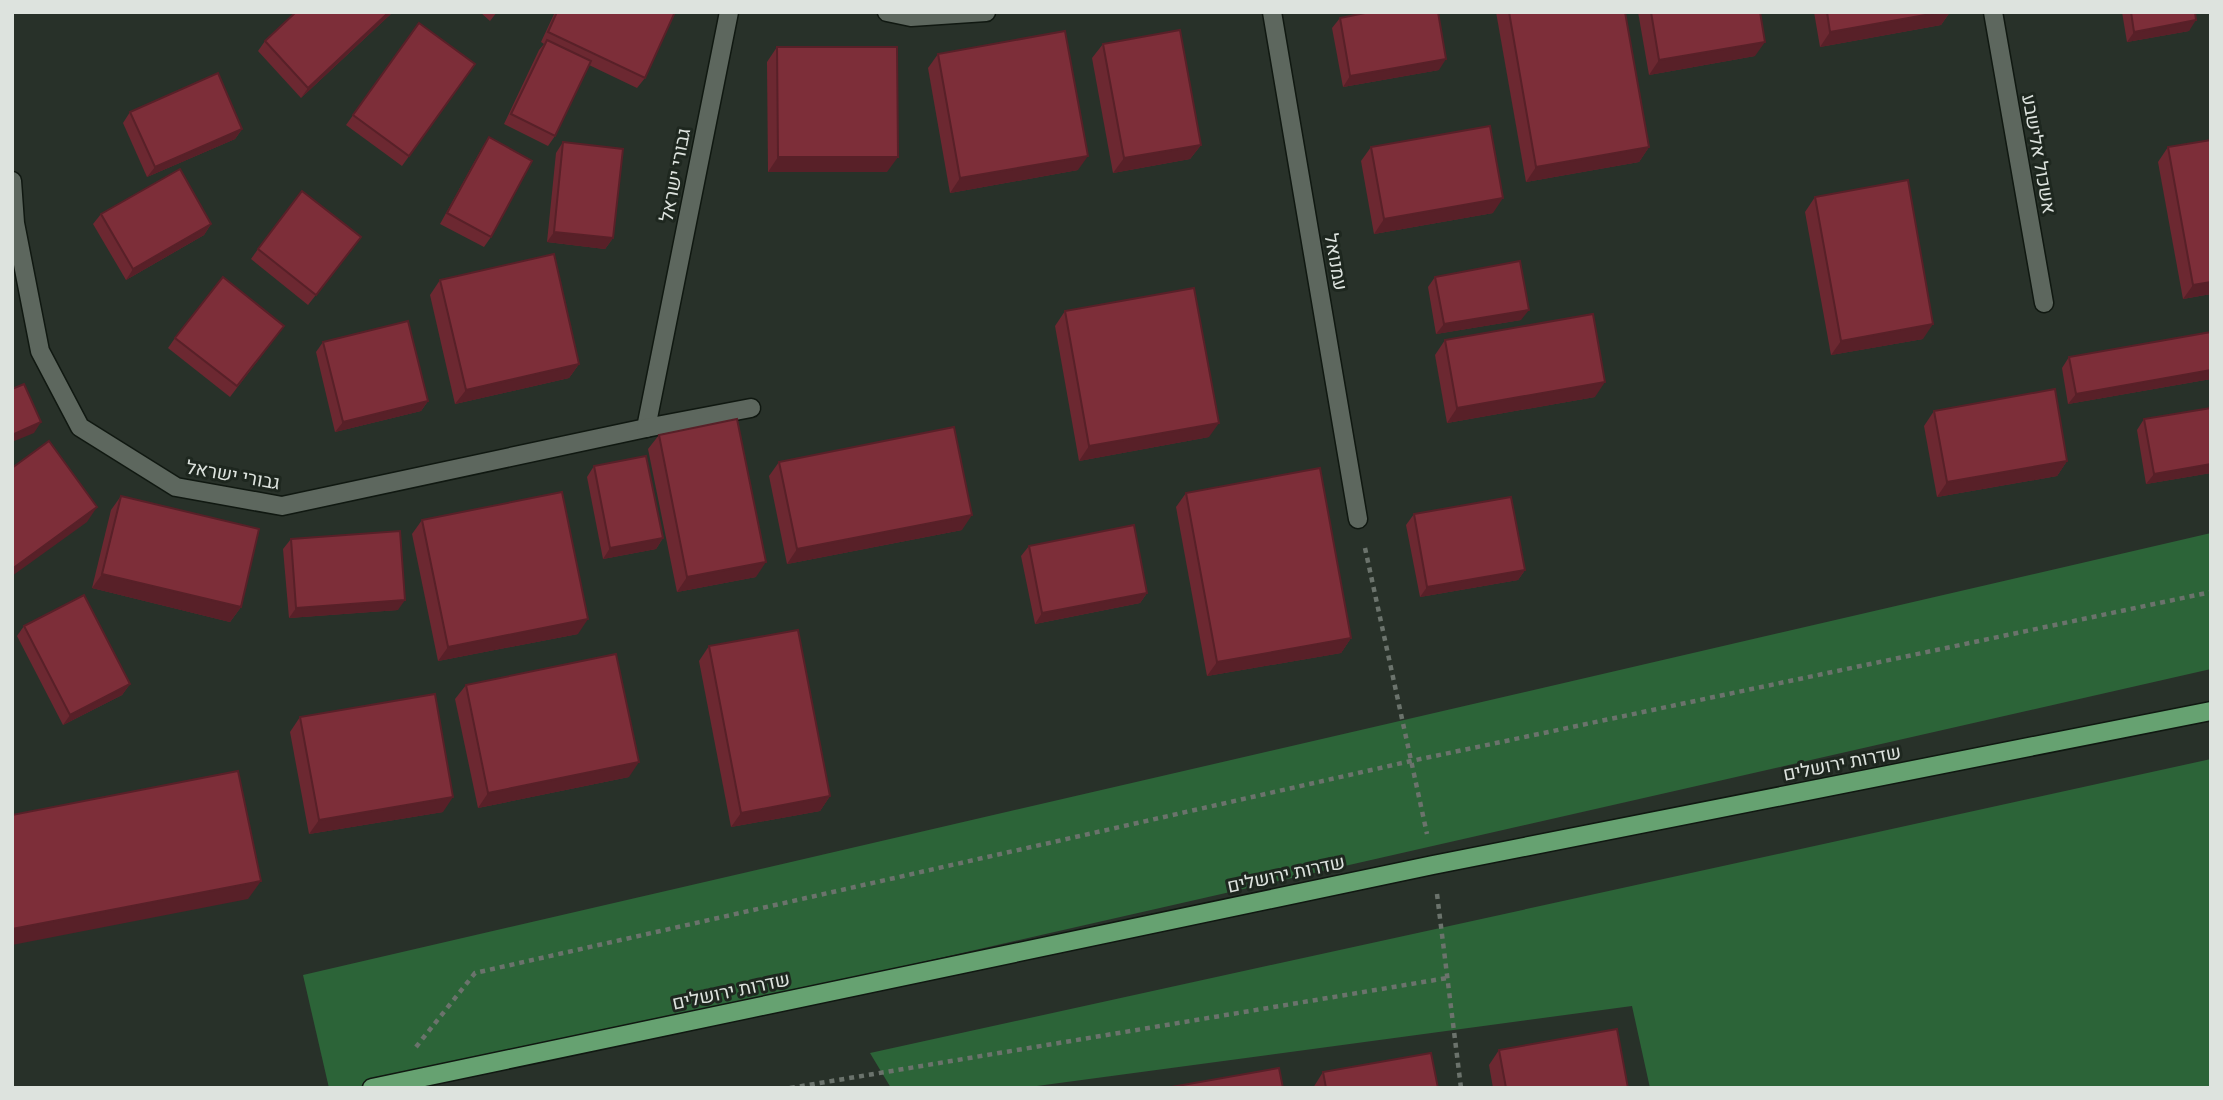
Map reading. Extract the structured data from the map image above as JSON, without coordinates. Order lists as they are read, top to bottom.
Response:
{
  "streets": {
    "main road": ["שדרות ירושלים"],
    "street": ["אשכול אלישבע", "גבורי ישראל", "עמנואל"]
  }
}
